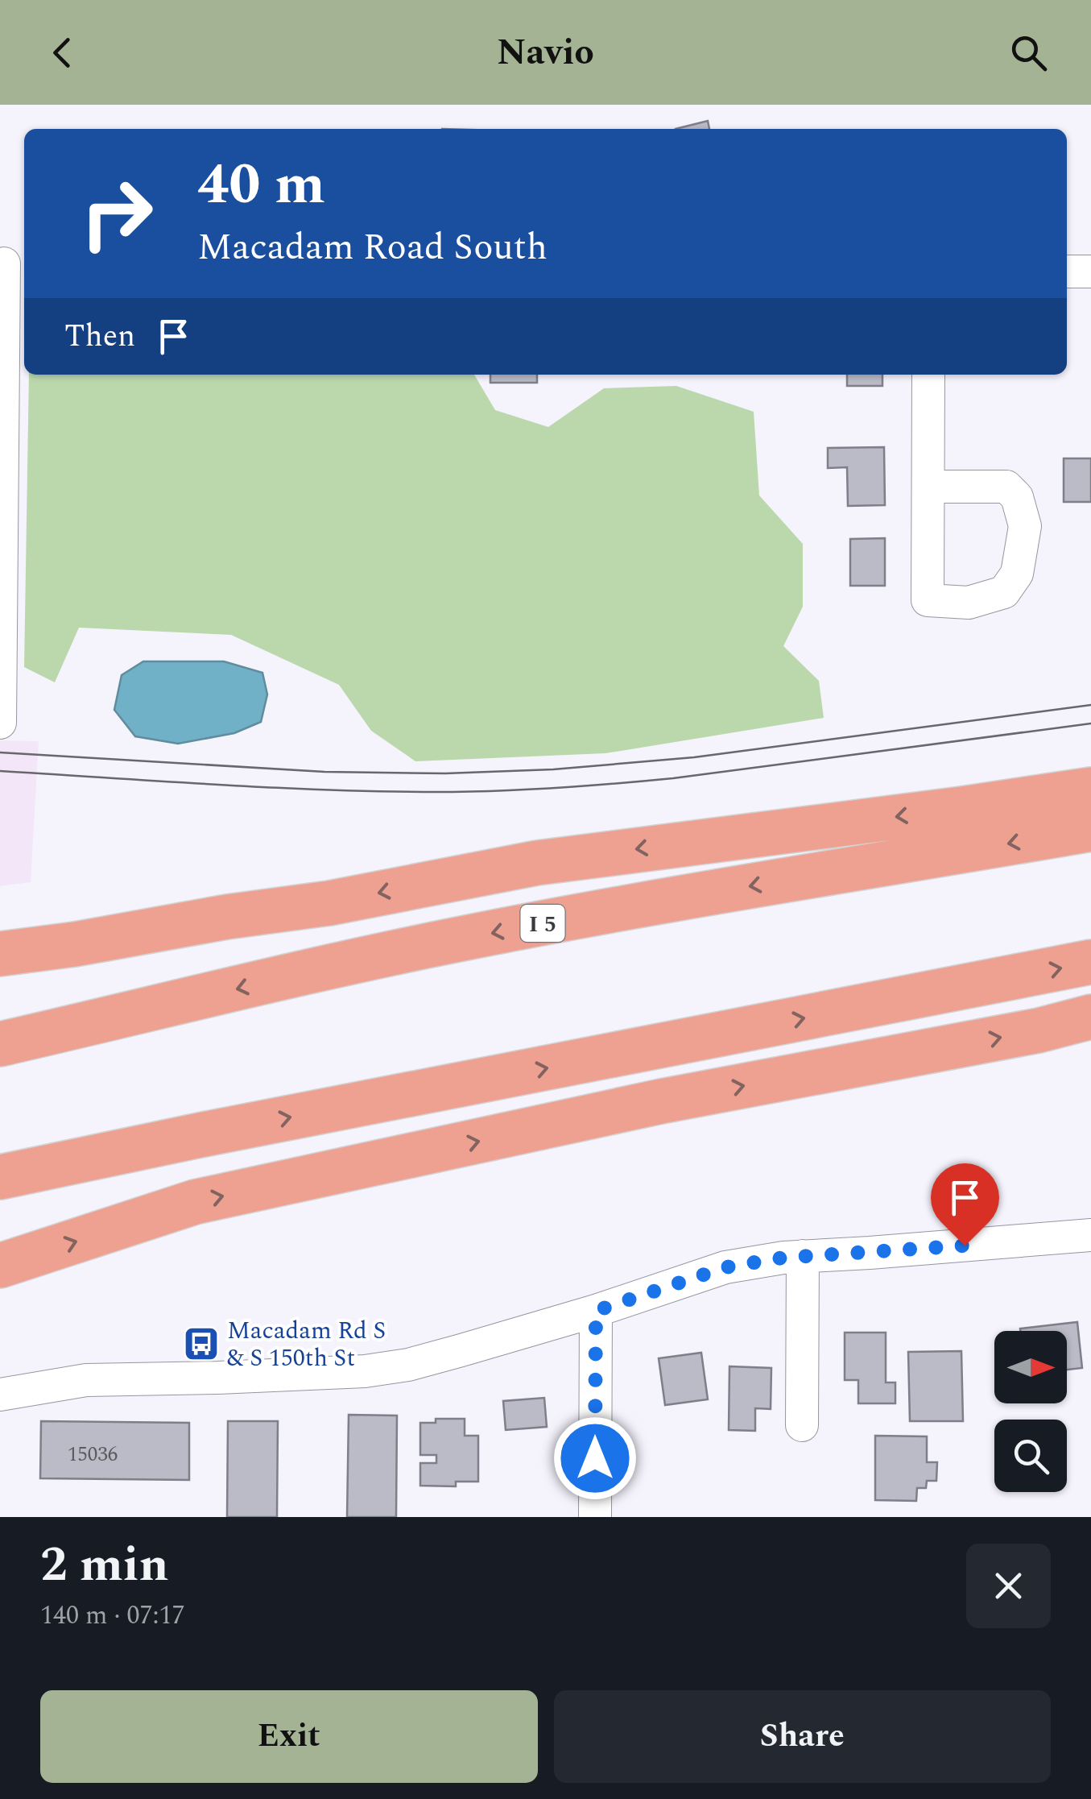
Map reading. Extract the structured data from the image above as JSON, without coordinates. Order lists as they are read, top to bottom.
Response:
{
  "streets": {
    "highway": ["I 5"]
  },
  "places": {
    "bus stop": ["Macadam Rd S & S 150th St"]
  },
  "house_numbers": ["15036"],
  "north": "right",
  "page": {
    "header": "Navio",
    "turn": ["40 m", "Macadam Road South"],
    "then": "Then",
    "heading": ["2 min", "140 m · 07:17"],
    "buttons": ["Exit", "Share"]
  }
}
